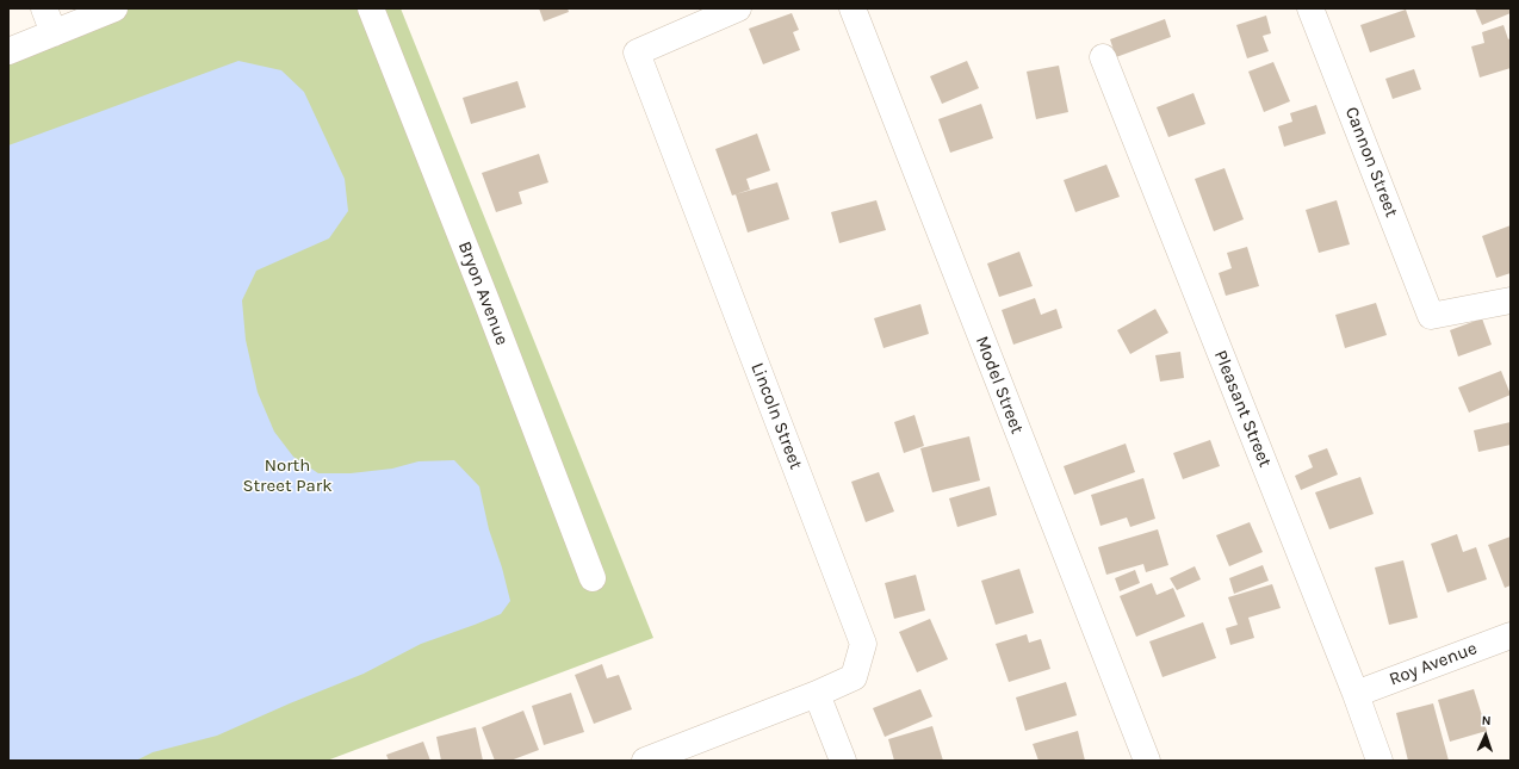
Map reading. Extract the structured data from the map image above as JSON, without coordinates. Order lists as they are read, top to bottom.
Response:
{
  "streets": {
    "street": [
      "Cannon Street",
      "Bryon Avenue",
      "Model Street",
      "Pleasant Street",
      "Lincoln Street",
      "Roy Avenue"
    ]
  },
  "crossings": [
    ["Pleasant Street", "Roy Avenue"]
  ],
  "parks": ["North Street Park"],
  "north": "top"
}
